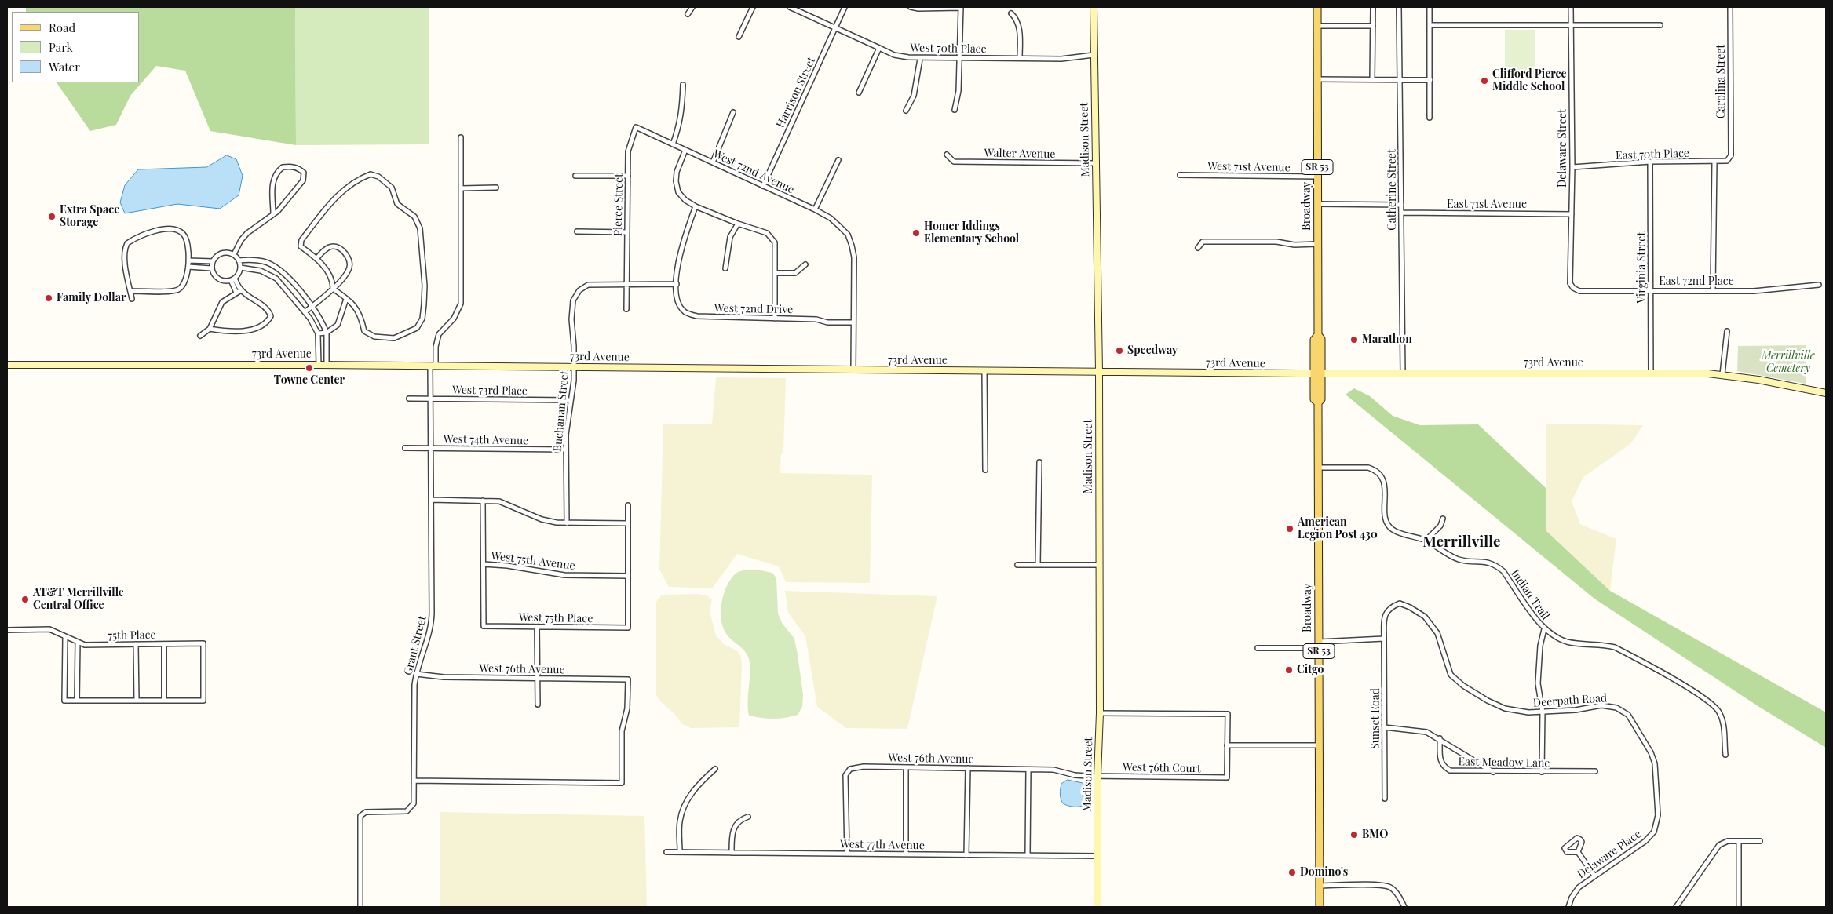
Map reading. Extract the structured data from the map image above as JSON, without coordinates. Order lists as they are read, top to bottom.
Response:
{
  "streets": {
    "main road": ["SR 53", "Broadway"],
    "street": [
      "West 70th Place",
      "Carolina Street",
      "Harrison Street",
      "Madison Street",
      "Delaware Street",
      "Walter Avenue",
      "East 70th Place",
      "West 71st Avenue",
      "West 72nd Avenue",
      "Catherine Street",
      "Pierce Street",
      "East 71st Avenue",
      "Virginia Street",
      "East 72nd Place",
      "West 72nd Drive",
      "73rd Avenue",
      "West 73rd Place",
      "Buchanan Street",
      "West 74th Avenue",
      "West 75th Avenue",
      "Indian Trail",
      "West 75th Place",
      "75th Place",
      "Grant Street",
      "West 76th Avenue",
      "Deerpath Road",
      "Sunset Road",
      "East Meadow Lane",
      "West 76th Court",
      "West 77th Avenue",
      "Delaware Place"
    ]
  },
  "crossings": [
    ["West 70th Place", "Harrison Street"],
    ["West 70th Place", "Madison Street"],
    ["Carolina Street", "East 70th Place"],
    ["Harrison Street", "West 72nd Avenue"],
    ["Madison Street", "Walter Avenue"],
    ["Madison Street", "73rd Avenue"],
    ["Madison Street", "West 76th Avenue"],
    ["Madison Street", "West 76th Court"],
    ["Madison Street", "West 77th Avenue"],
    ["Delaware Street", "East 70th Place"],
    ["Delaware Street", "East 71st Avenue"],
    ["Delaware Street", "East 72nd Place"],
    ["East 70th Place", "Virginia Street"],
    ["West 71st Avenue", "Broadway"],
    ["West 72nd Avenue", "Pierce Street"],
    ["West 72nd Avenue", "West 72nd Drive"],
    ["Catherine Street", "East 71st Avenue"],
    ["Catherine Street", "73rd Avenue"],
    ["Pierce Street", "Buchanan Street"],
    ["Broadway", "73rd Avenue"],
    ["Broadway", "Indian Trail"],
    ["Virginia Street", "East 72nd Place"],
    ["Virginia Street", "73rd Avenue"],
    ["73rd Avenue", "Buchanan Street"],
    ["73rd Avenue", "Grant Street"],
    ["West 73rd Place", "Buchanan Street"],
    ["West 73rd Place", "Grant Street"],
    ["Buchanan Street", "West 74th Avenue"],
    ["West 74th Avenue", "Grant Street"],
    ["West 75th Avenue", "West 75th Place"],
    ["Grant Street", "West 76th Avenue"],
    ["West 76th Avenue", "West 76th Court"],
    ["West 76th Avenue", "West 77th Avenue"],
    ["Deerpath Road", "Sunset Road"],
    ["Deerpath Road", "Delaware Place"]
  ],
  "districts": ["Merrillville"],
  "parks": ["Merrillville Cemetery"],
  "places": [
    "Clifford Pierce Middle School",
    "Extra Space Storage",
    "Homer Iddings Elementary School",
    "Family Dollar",
    "Marathon",
    "Speedway",
    "Towne Center",
    "American Legion Post 430",
    "AT&T Merrillville Central Office",
    "Citgo",
    "BMO",
    "Domino's"
  ],
  "legend": ["Road", "Park", "Water"]
}
